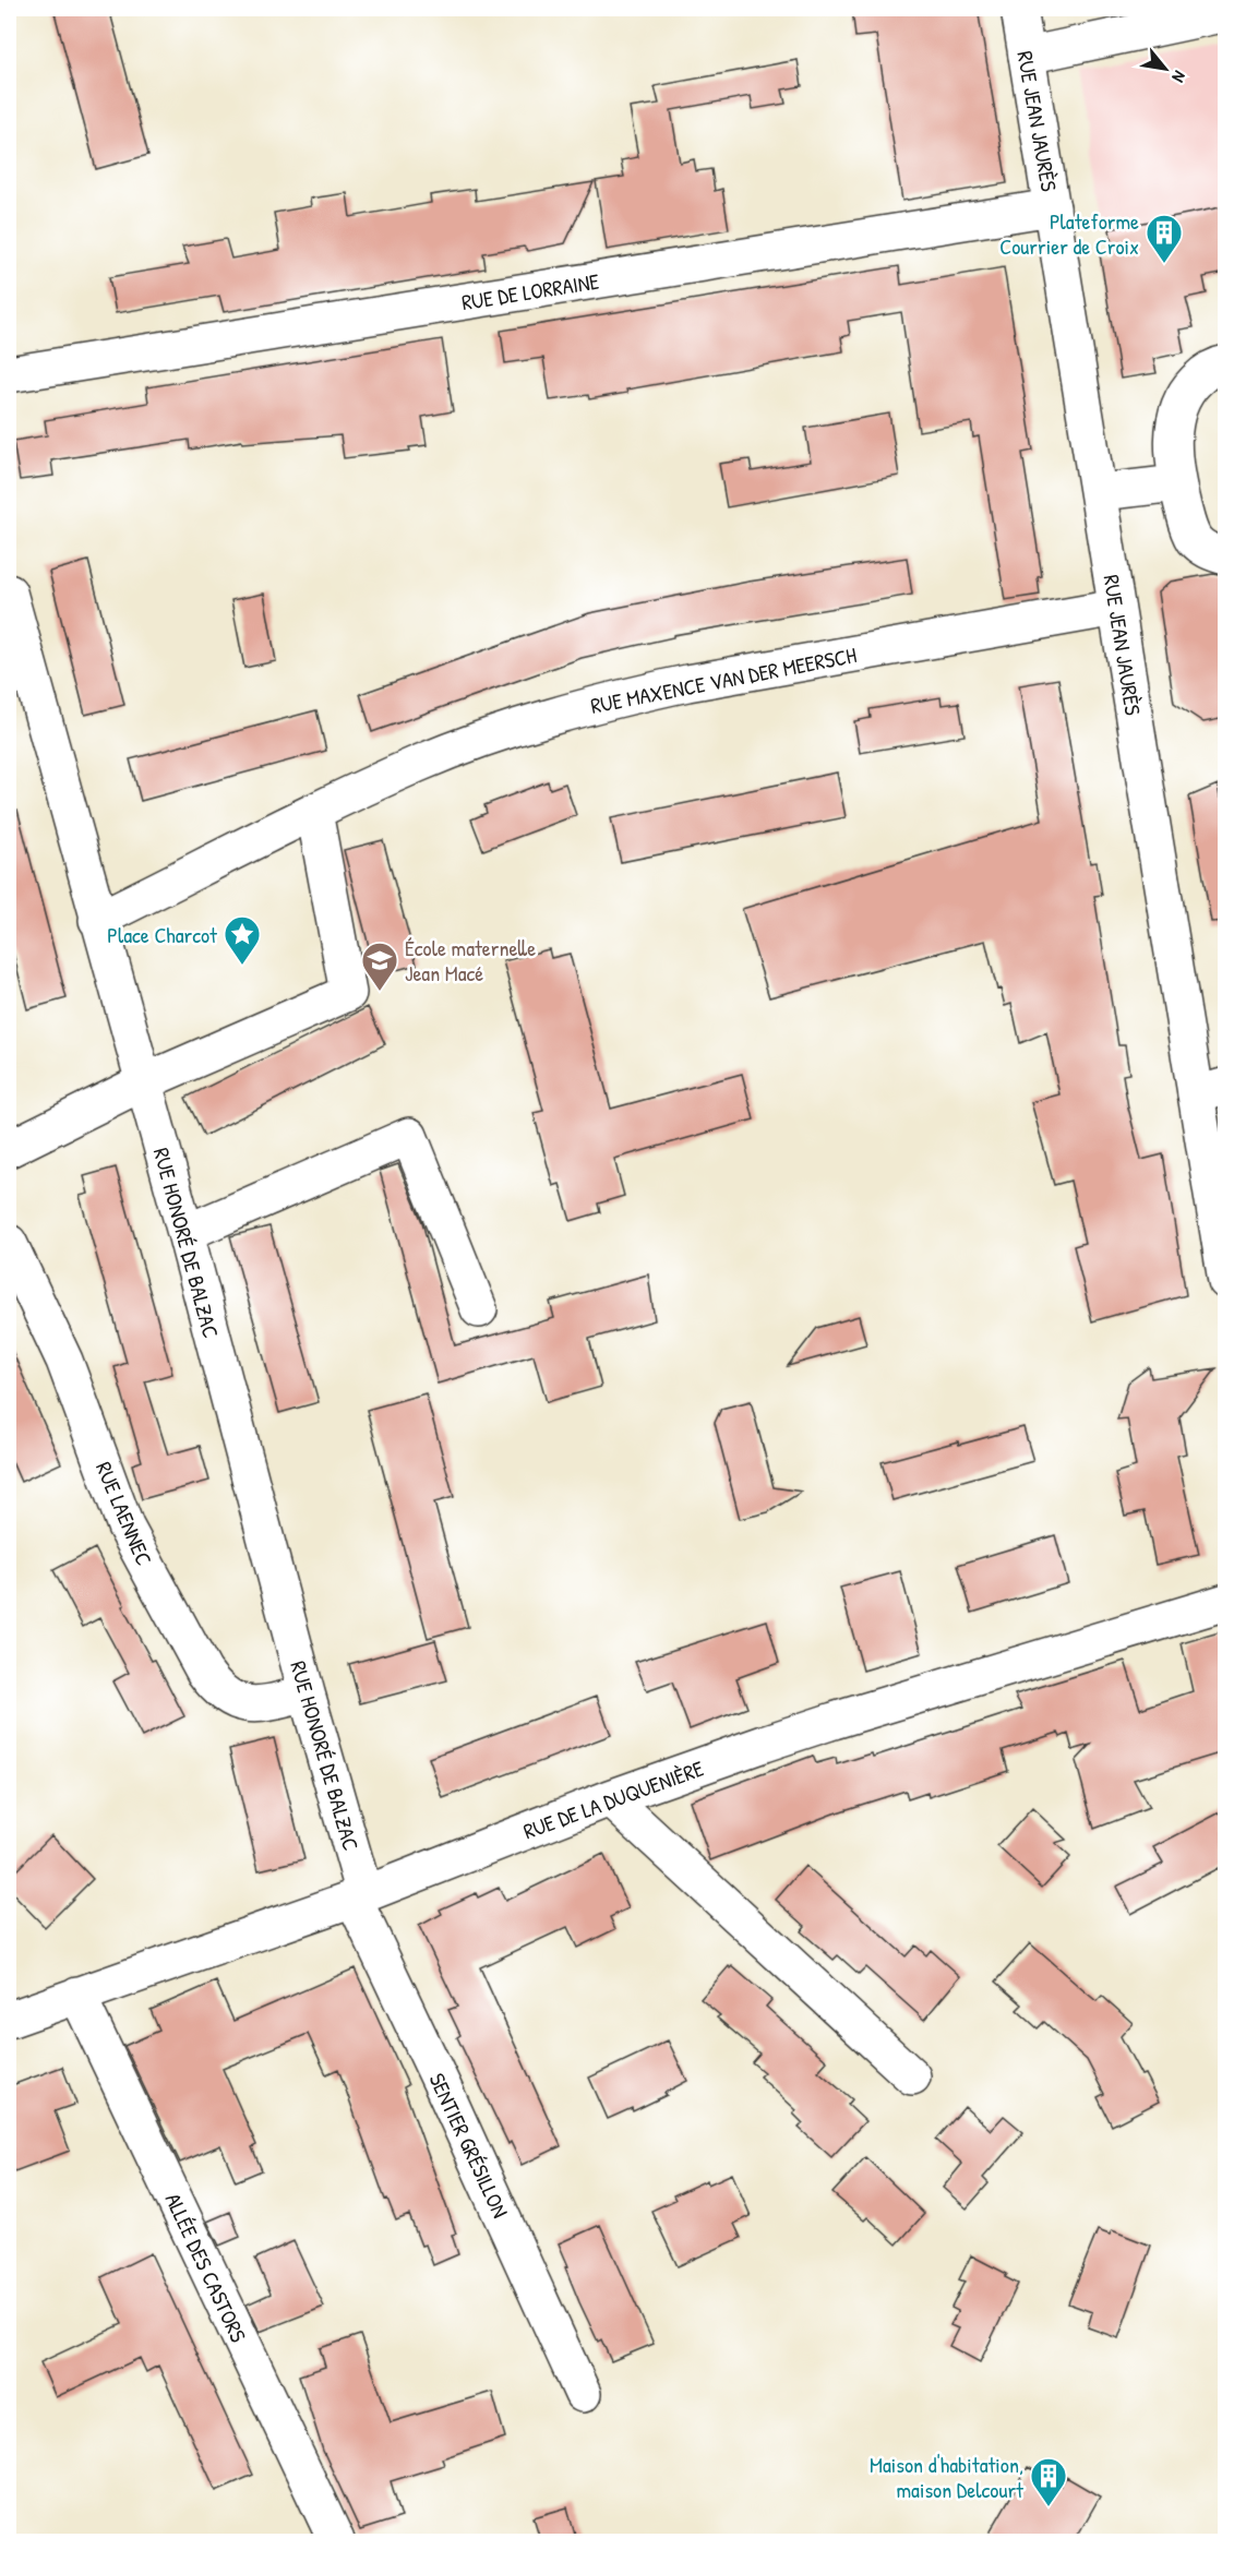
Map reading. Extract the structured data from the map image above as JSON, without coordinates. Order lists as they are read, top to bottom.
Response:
{
  "streets": {
    "street": [
      "RUE JEAN JAURÈS",
      "RUE DE LORRAINE",
      "RUE MAXENCE VAN DER MEERSCH",
      "RUE HONORÉ DE BALZAC",
      "RUE LAENNEC",
      "RUE DE LA DUQUENIÈRE",
      "SENTIER GRÉSILLON",
      "ALLÉE DES CASTORS"
    ]
  },
  "crossings": [
    ["RUE JEAN JAURÈS", "RUE DE LORRAINE"],
    ["RUE JEAN JAURÈS", "RUE MAXENCE VAN DER MEERSCH"],
    ["RUE MAXENCE VAN DER MEERSCH", "RUE HONORÉ DE BALZAC"],
    ["RUE HONORÉ DE BALZAC", "RUE LAENNEC"],
    ["RUE HONORÉ DE BALZAC", "RUE DE LA DUQUENIÈRE"],
    ["RUE HONORÉ DE BALZAC", "SENTIER GRÉSILLON"],
    ["RUE DE LA DUQUENIÈRE", "SENTIER GRÉSILLON"],
    ["RUE DE LA DUQUENIÈRE", "ALLÉE DES CASTORS"]
  ],
  "places": {
    "building": ["Plateforme Courrier de Croix", "Maison d'habitation, maison Delcourt"],
    "place": ["Place Charcot"],
    "school or university": ["École maternelle Jean Macé"]
  },
  "north": "bottom right"
}
